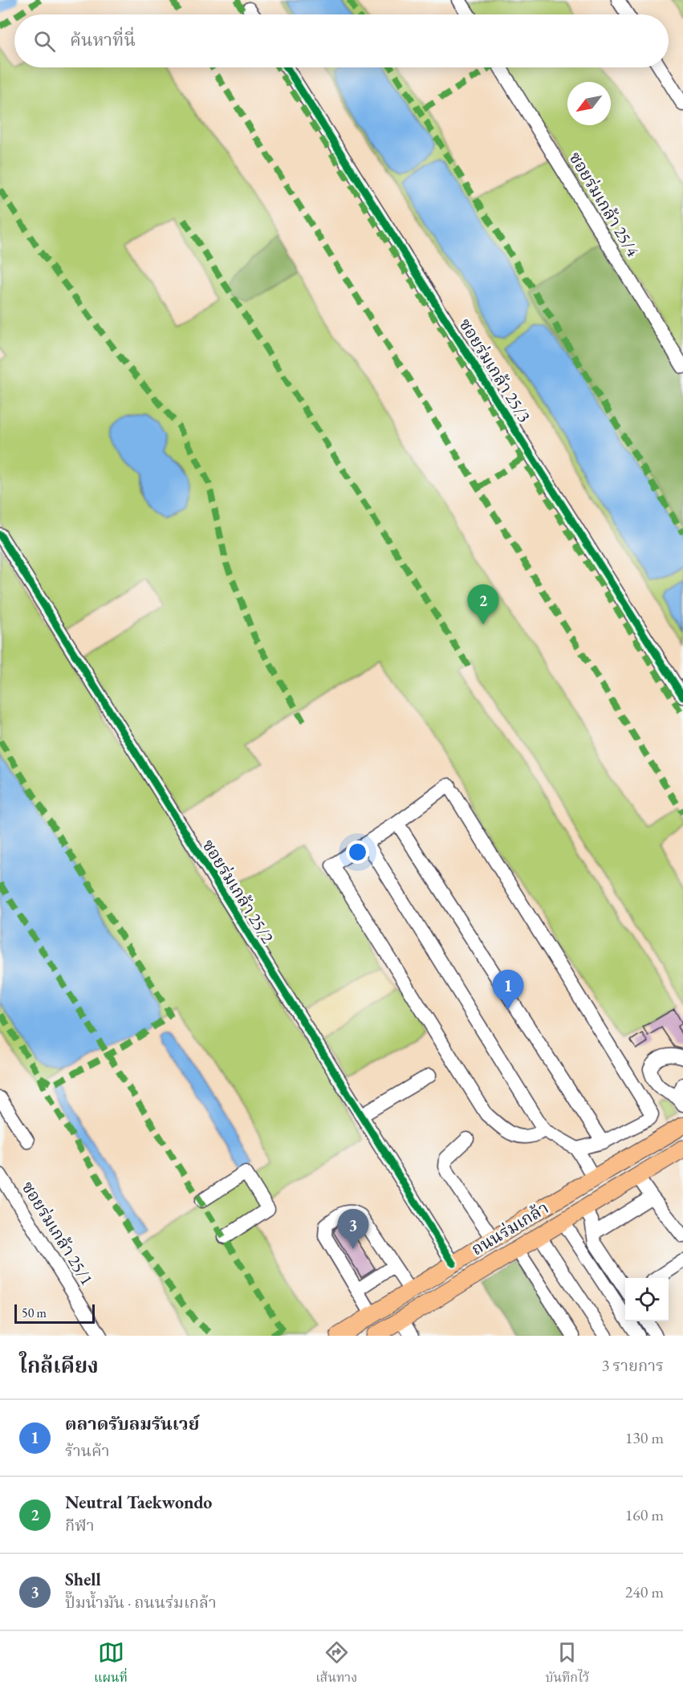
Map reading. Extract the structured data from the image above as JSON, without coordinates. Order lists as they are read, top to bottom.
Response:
{
  "streets": {
    "main road": ["ถนนร่มเกล้า"],
    "street": [
      "ซอยร่มเกล้า 25/4",
      "ซอยร่มเกล้า 25/3",
      "ซอยร่มเกล้า 25/2",
      "ซอยร่มเกล้า 25/1"
    ]
  },
  "crossings": [
    ["ซอยร่มเกล้า 25/2", "ถนนร่มเกล้า"]
  ],
  "scale_bar": "50 m",
  "north": "bottom left",
  "page": {
    "search": "ค้นหาที่นี่",
    "pins": ["2", "1", "3"],
    "scale": "50 m",
    "heading": ["ใกล้เคียง", "3 รายการ"],
    "list": [
      {
        "mark": "1",
        "name": "ตลาดรับลมรันเวย์",
        "note": "ร้านค้า",
        "value": "130 m"
      },
      {
        "mark": "2",
        "name": "Neutral Taekwondo",
        "note": "กีฬา",
        "value": "160 m"
      },
      {
        "mark": "3",
        "name": "Shell",
        "note": "ปั๊มน้ำมัน · ถนนร่มเกล้า",
        "value": "240 m"
      }
    ],
    "nav": ["แผนที่", "เส้นทาง", "บันทึกไว้"]
  }
}
